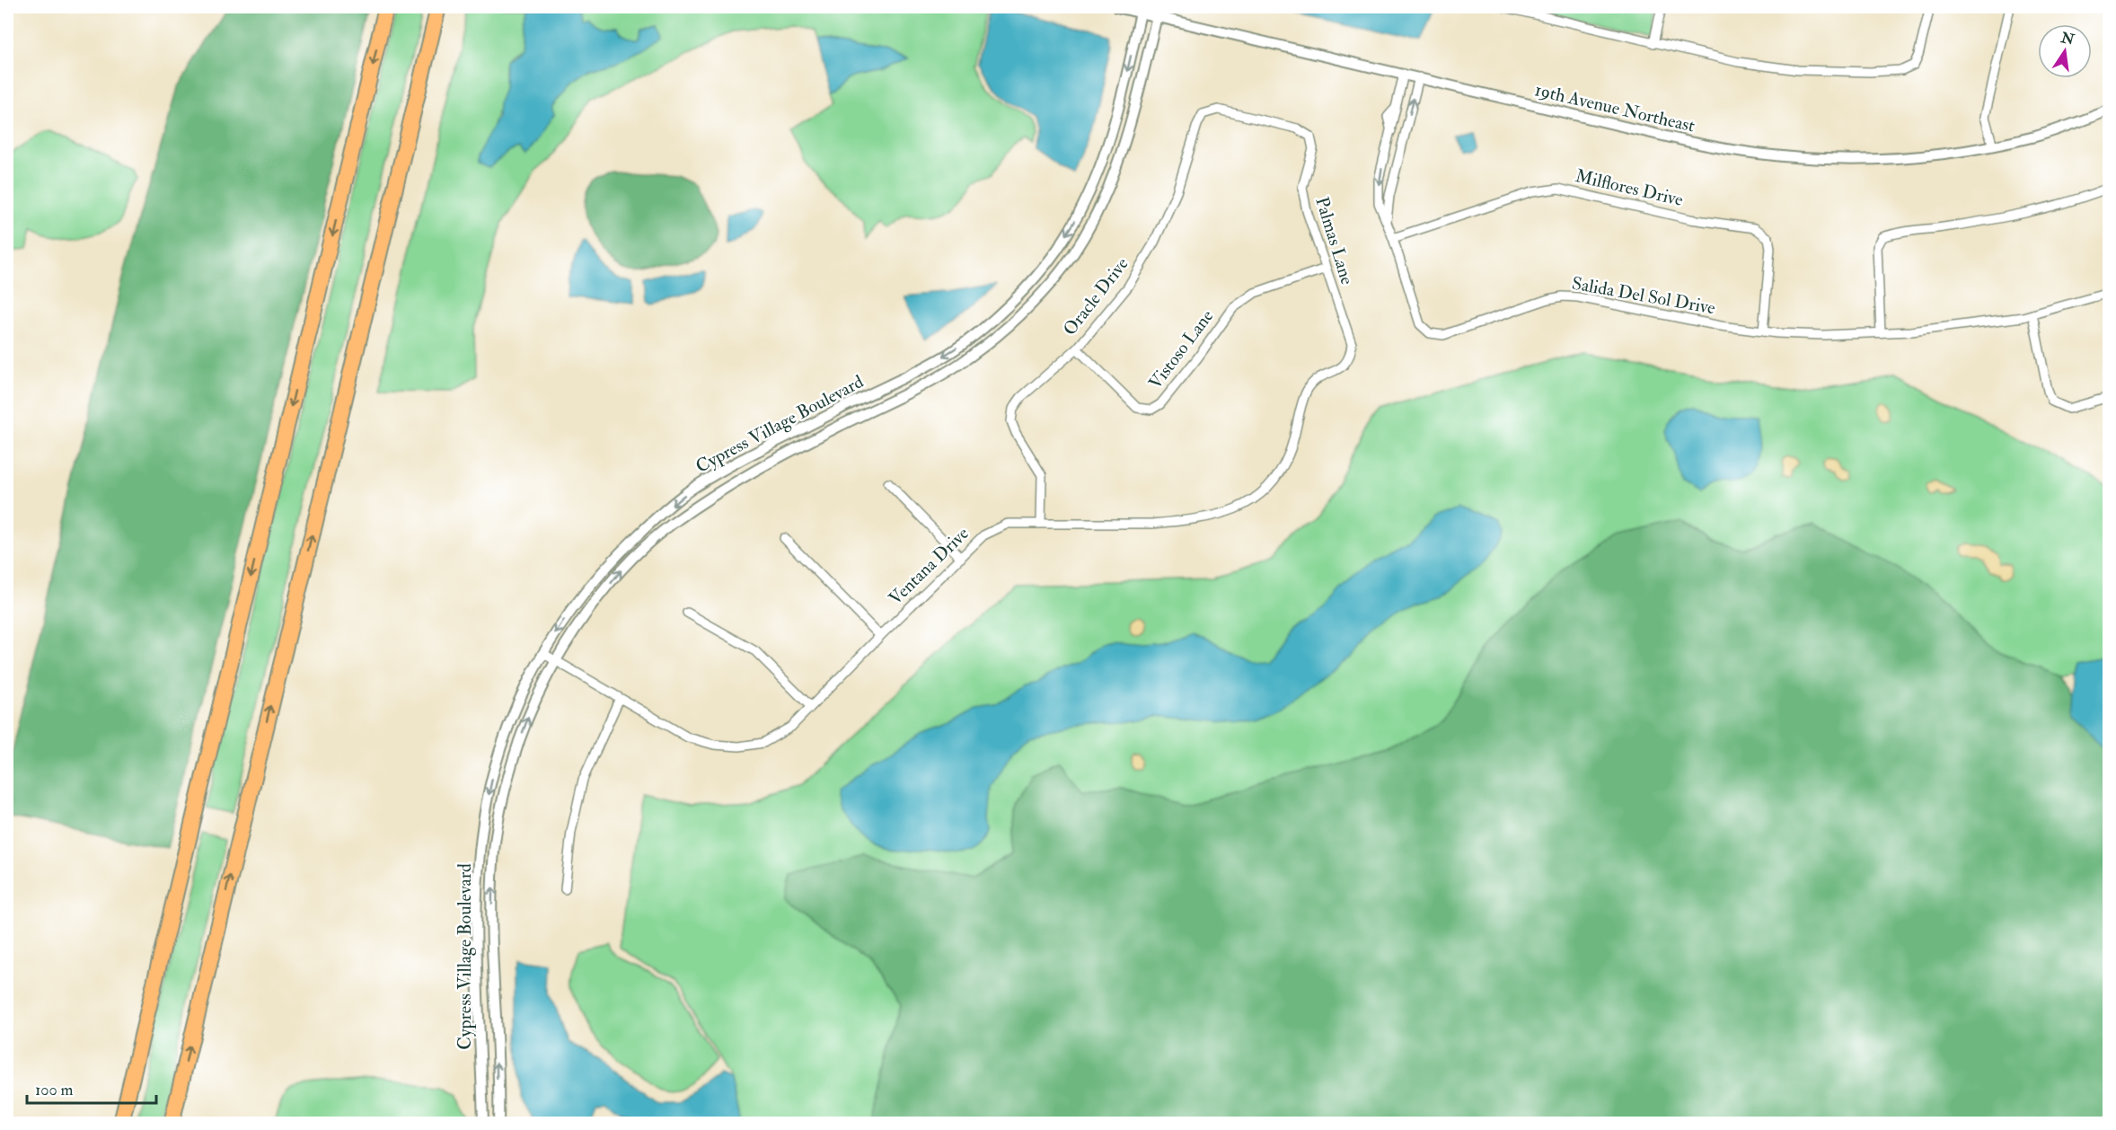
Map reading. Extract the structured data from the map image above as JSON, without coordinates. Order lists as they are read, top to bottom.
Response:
{
  "streets": {
    "street": [
      "19th Avenue Northeast",
      "Milflores Drive",
      "Palmas Lane",
      "Salida Del Sol Drive",
      "Oracle Drive",
      "Vistoso Lane",
      "Cypress Village Boulevard",
      "Ventana Drive"
    ]
  },
  "crossings": [
    ["19th Avenue Northeast", "Salida Del Sol Drive"],
    ["19th Avenue Northeast", "Cypress Village Boulevard"],
    ["Milflores Drive", "Salida Del Sol Drive"],
    ["Palmas Lane", "Oracle Drive"],
    ["Palmas Lane", "Vistoso Lane"],
    ["Palmas Lane", "Ventana Drive"],
    ["Oracle Drive", "Vistoso Lane"],
    ["Oracle Drive", "Ventana Drive"],
    ["Cypress Village Boulevard", "Ventana Drive"]
  ],
  "scale_bar": "100 m",
  "north": "top"
}
